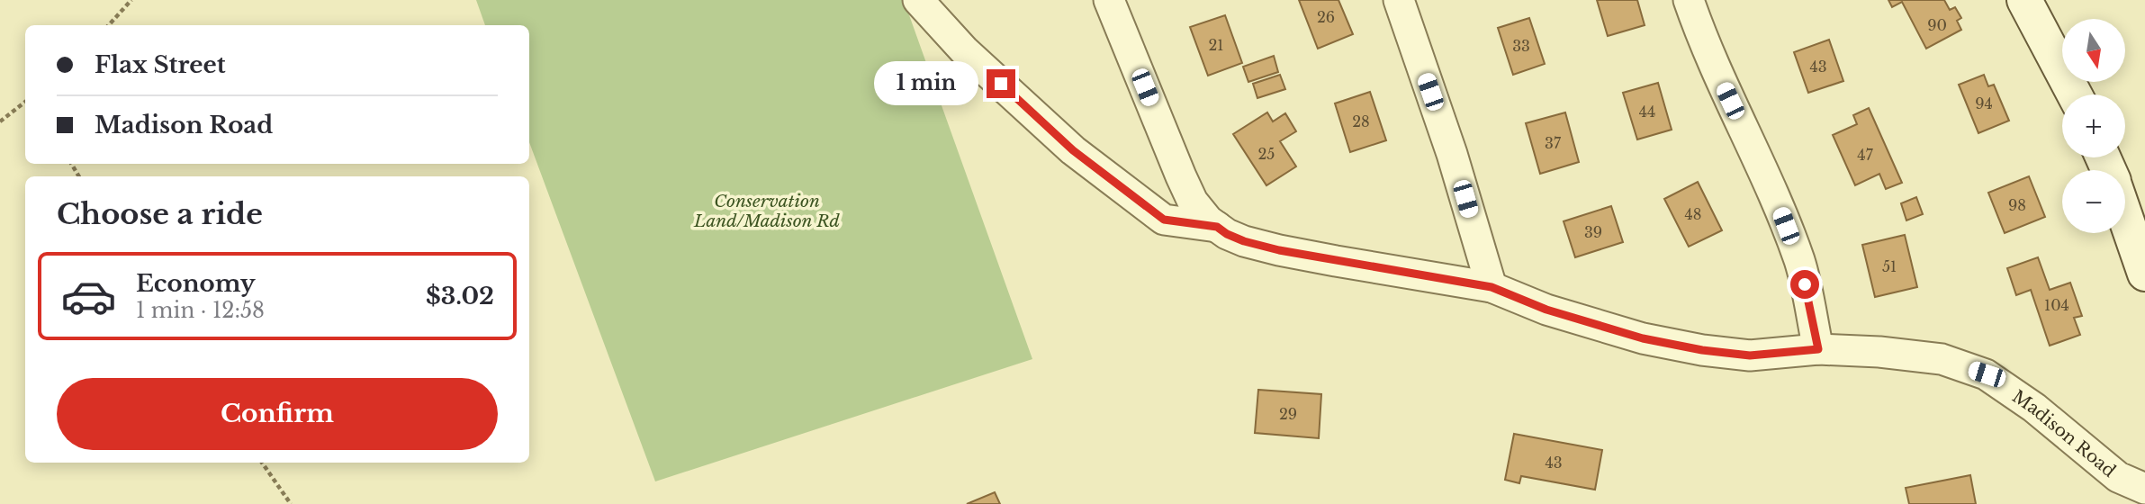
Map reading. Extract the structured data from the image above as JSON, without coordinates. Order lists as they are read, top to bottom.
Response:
{
  "streets": {
    "street": ["Madison Road"]
  },
  "parks": ["Conservation Land/Madison Rd"],
  "house_numbers": [
    "26",
    "90",
    "21",
    "33",
    "43",
    "94",
    "44",
    "28",
    "37",
    "25",
    "47",
    "98",
    "48",
    "39",
    "51",
    "104",
    "29",
    "43"
  ],
  "north": "bottom",
  "page": {
    "map_buttons": ["+", "−"],
    "banner": ["Flax Street", "Madison Road"],
    "bubble": "1 min",
    "heading": "Choose a ride",
    "list": [
      {
        "name": "Economy",
        "note": "1 min · 12:58",
        "value": "$3.02"
      }
    ],
    "buttons": "Confirm"
  }
}
